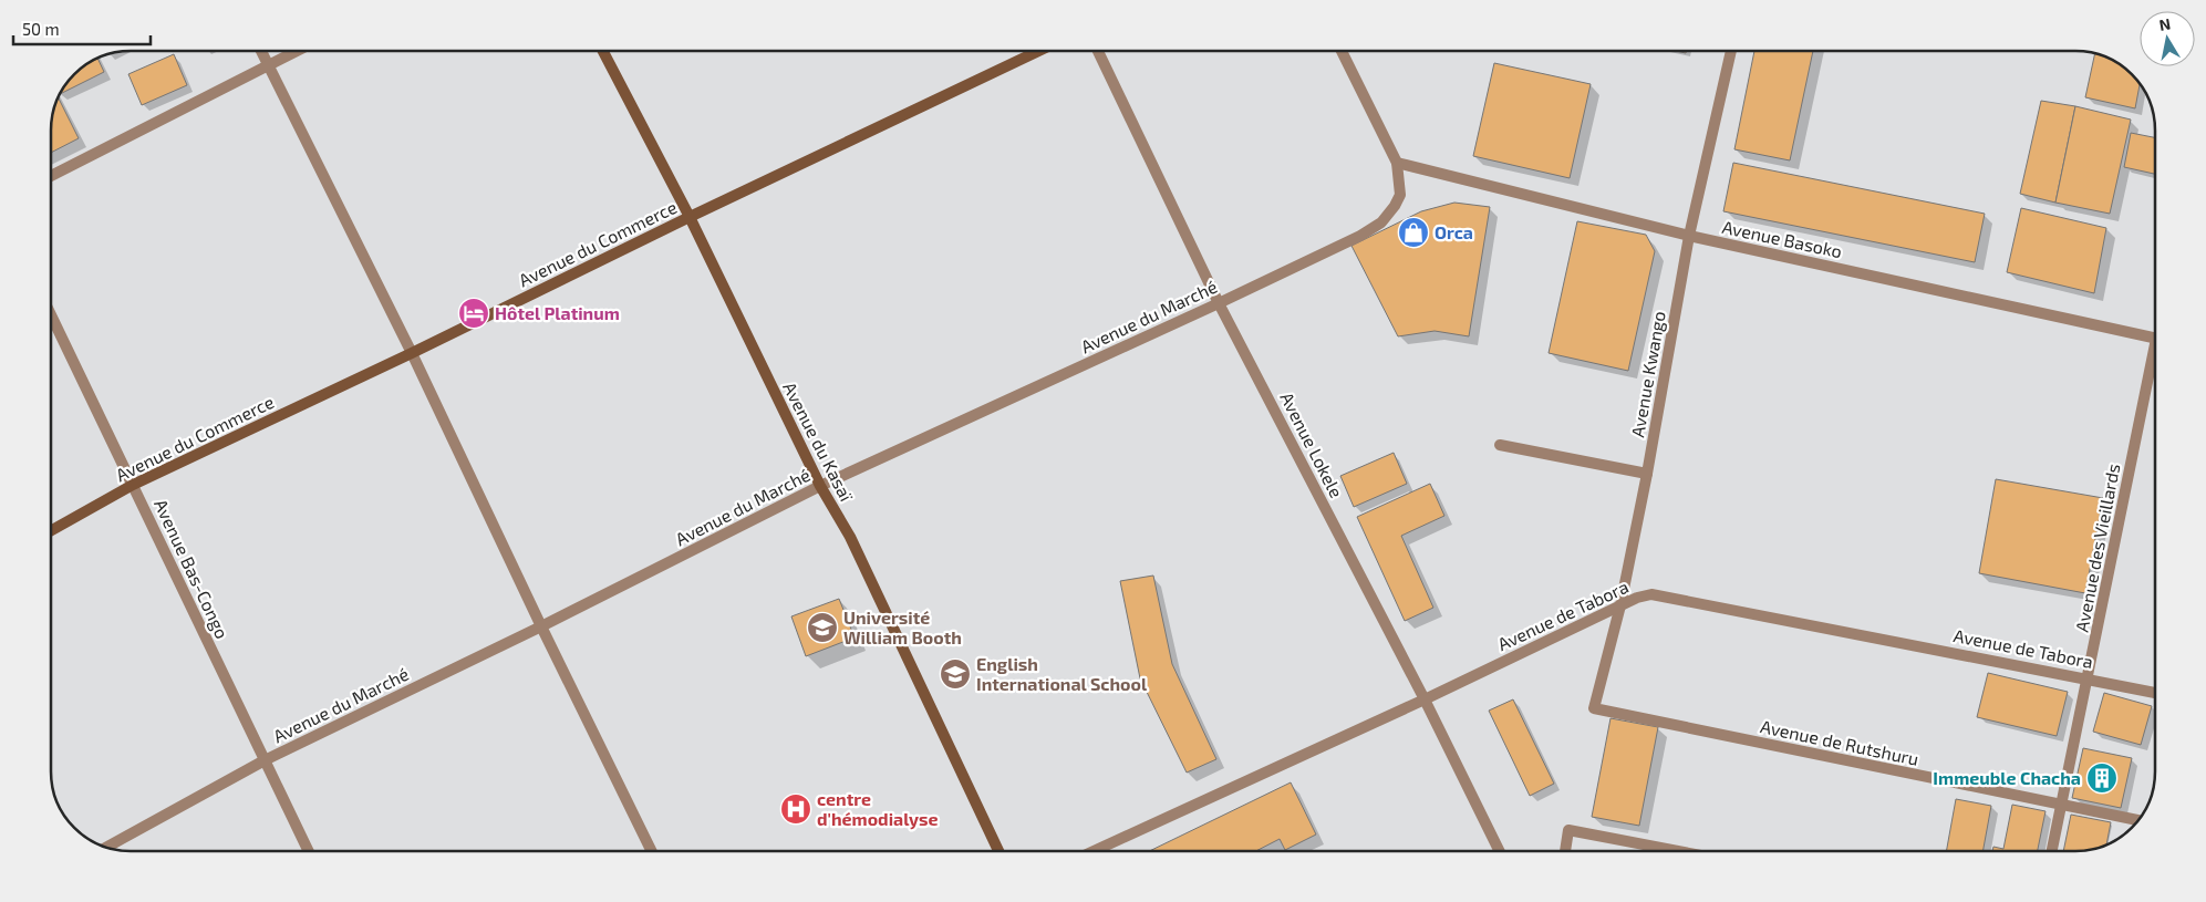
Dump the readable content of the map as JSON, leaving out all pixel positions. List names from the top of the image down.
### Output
{
  "streets": {
    "street": [
      "Avenue Basoko",
      "Avenue du Commerce",
      "Avenue du Marché",
      "Avenue Kwango",
      "Avenue du Kasaï",
      "Avenue Lokele",
      "Avenue des Vieillards",
      "Avenue Bas-Congo",
      "Avenue de Tabora",
      "Avenue de Rutshuru"
    ]
  },
  "crossings": [
    ["Avenue Basoko", "Avenue du Marché"],
    ["Avenue Basoko", "Avenue Kwango"],
    ["Avenue du Commerce", "Avenue du Kasaï"],
    ["Avenue du Commerce", "Avenue Bas-Congo"],
    ["Avenue du Marché", "Avenue du Kasaï"],
    ["Avenue du Marché", "Avenue Lokele"],
    ["Avenue du Marché", "Avenue Bas-Congo"],
    ["Avenue Kwango", "Avenue de Tabora"],
    ["Avenue Kwango", "Avenue de Rutshuru"],
    ["Avenue Lokele", "Avenue de Tabora"],
    ["Avenue des Vieillards", "Avenue de Tabora"],
    ["Avenue des Vieillards", "Avenue de Rutshuru"]
  ],
  "places": {
    "shop": ["Orca"],
    "hotel": ["Hôtel Platinum"],
    "school or university": ["Université William Booth", "English International School"],
    "building": ["Immeuble Chacha"],
    "hospital": ["centre d'hémodialyse"]
  },
  "scale_bar": "50 m",
  "north": "top"
}
